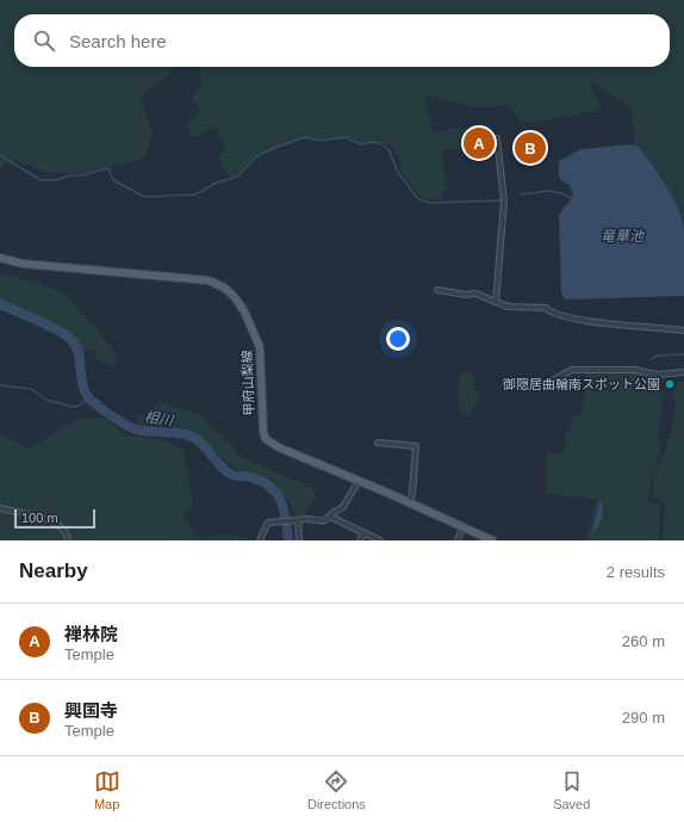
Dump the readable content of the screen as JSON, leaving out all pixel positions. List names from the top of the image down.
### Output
{
  "streets": {
    "main road": ["甲府山梨線"]
  },
  "water": ["竜華池", "相川"],
  "places": ["御隠居曲輪南スポット公園"],
  "scale_bar": "100 m",
  "page": {
    "search": "Search here",
    "pins": ["A", "B"],
    "scale": "100 m",
    "heading": ["Nearby", "2 results"],
    "list": [
      {
        "mark": "A",
        "name": "禅林院",
        "note": "Temple",
        "value": "260 m"
      },
      {
        "mark": "B",
        "name": "興国寺",
        "note": "Temple",
        "value": "290 m"
      }
    ],
    "nav": ["Map", "Directions", "Saved"]
  }
}
